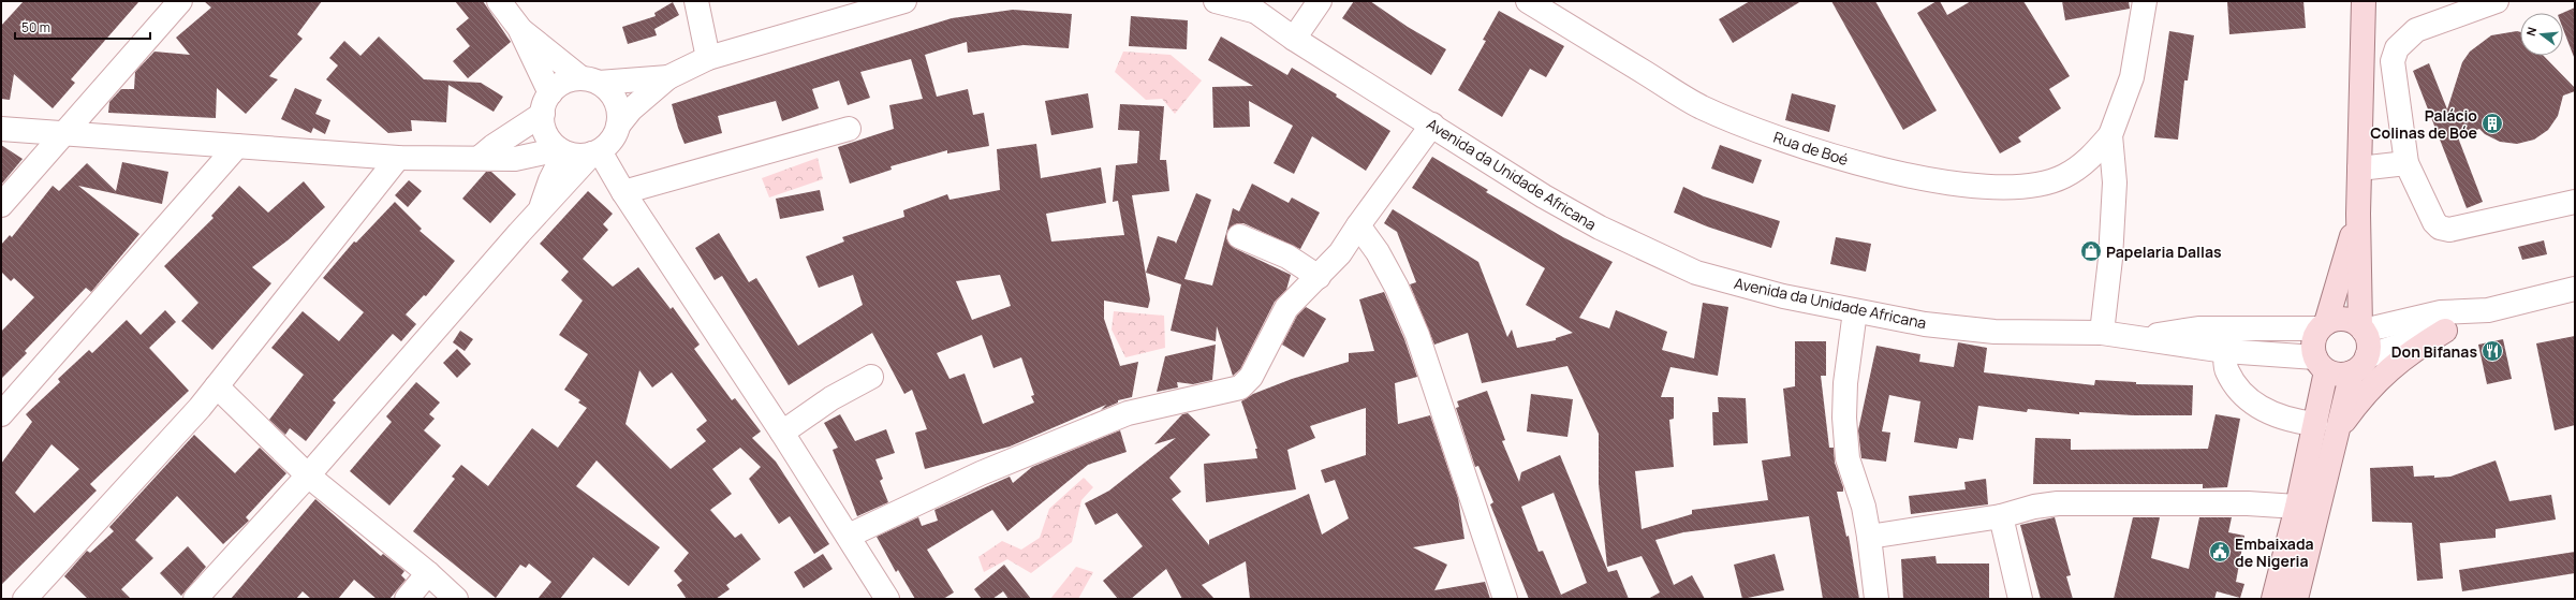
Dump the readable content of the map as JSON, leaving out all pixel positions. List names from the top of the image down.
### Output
{
  "streets": {
    "street": ["Rua de Boé", "Avenida da Unidade Africana"]
  },
  "places": {
    "building": ["Palácio Colinas de Bóe"],
    "shop": ["Papelaria Dallas"],
    "restaurant": ["Don Bifanas"],
    "public building": ["Embaixada de Nigeria"]
  },
  "scale_bar": "50 m",
  "north": "left"
}
